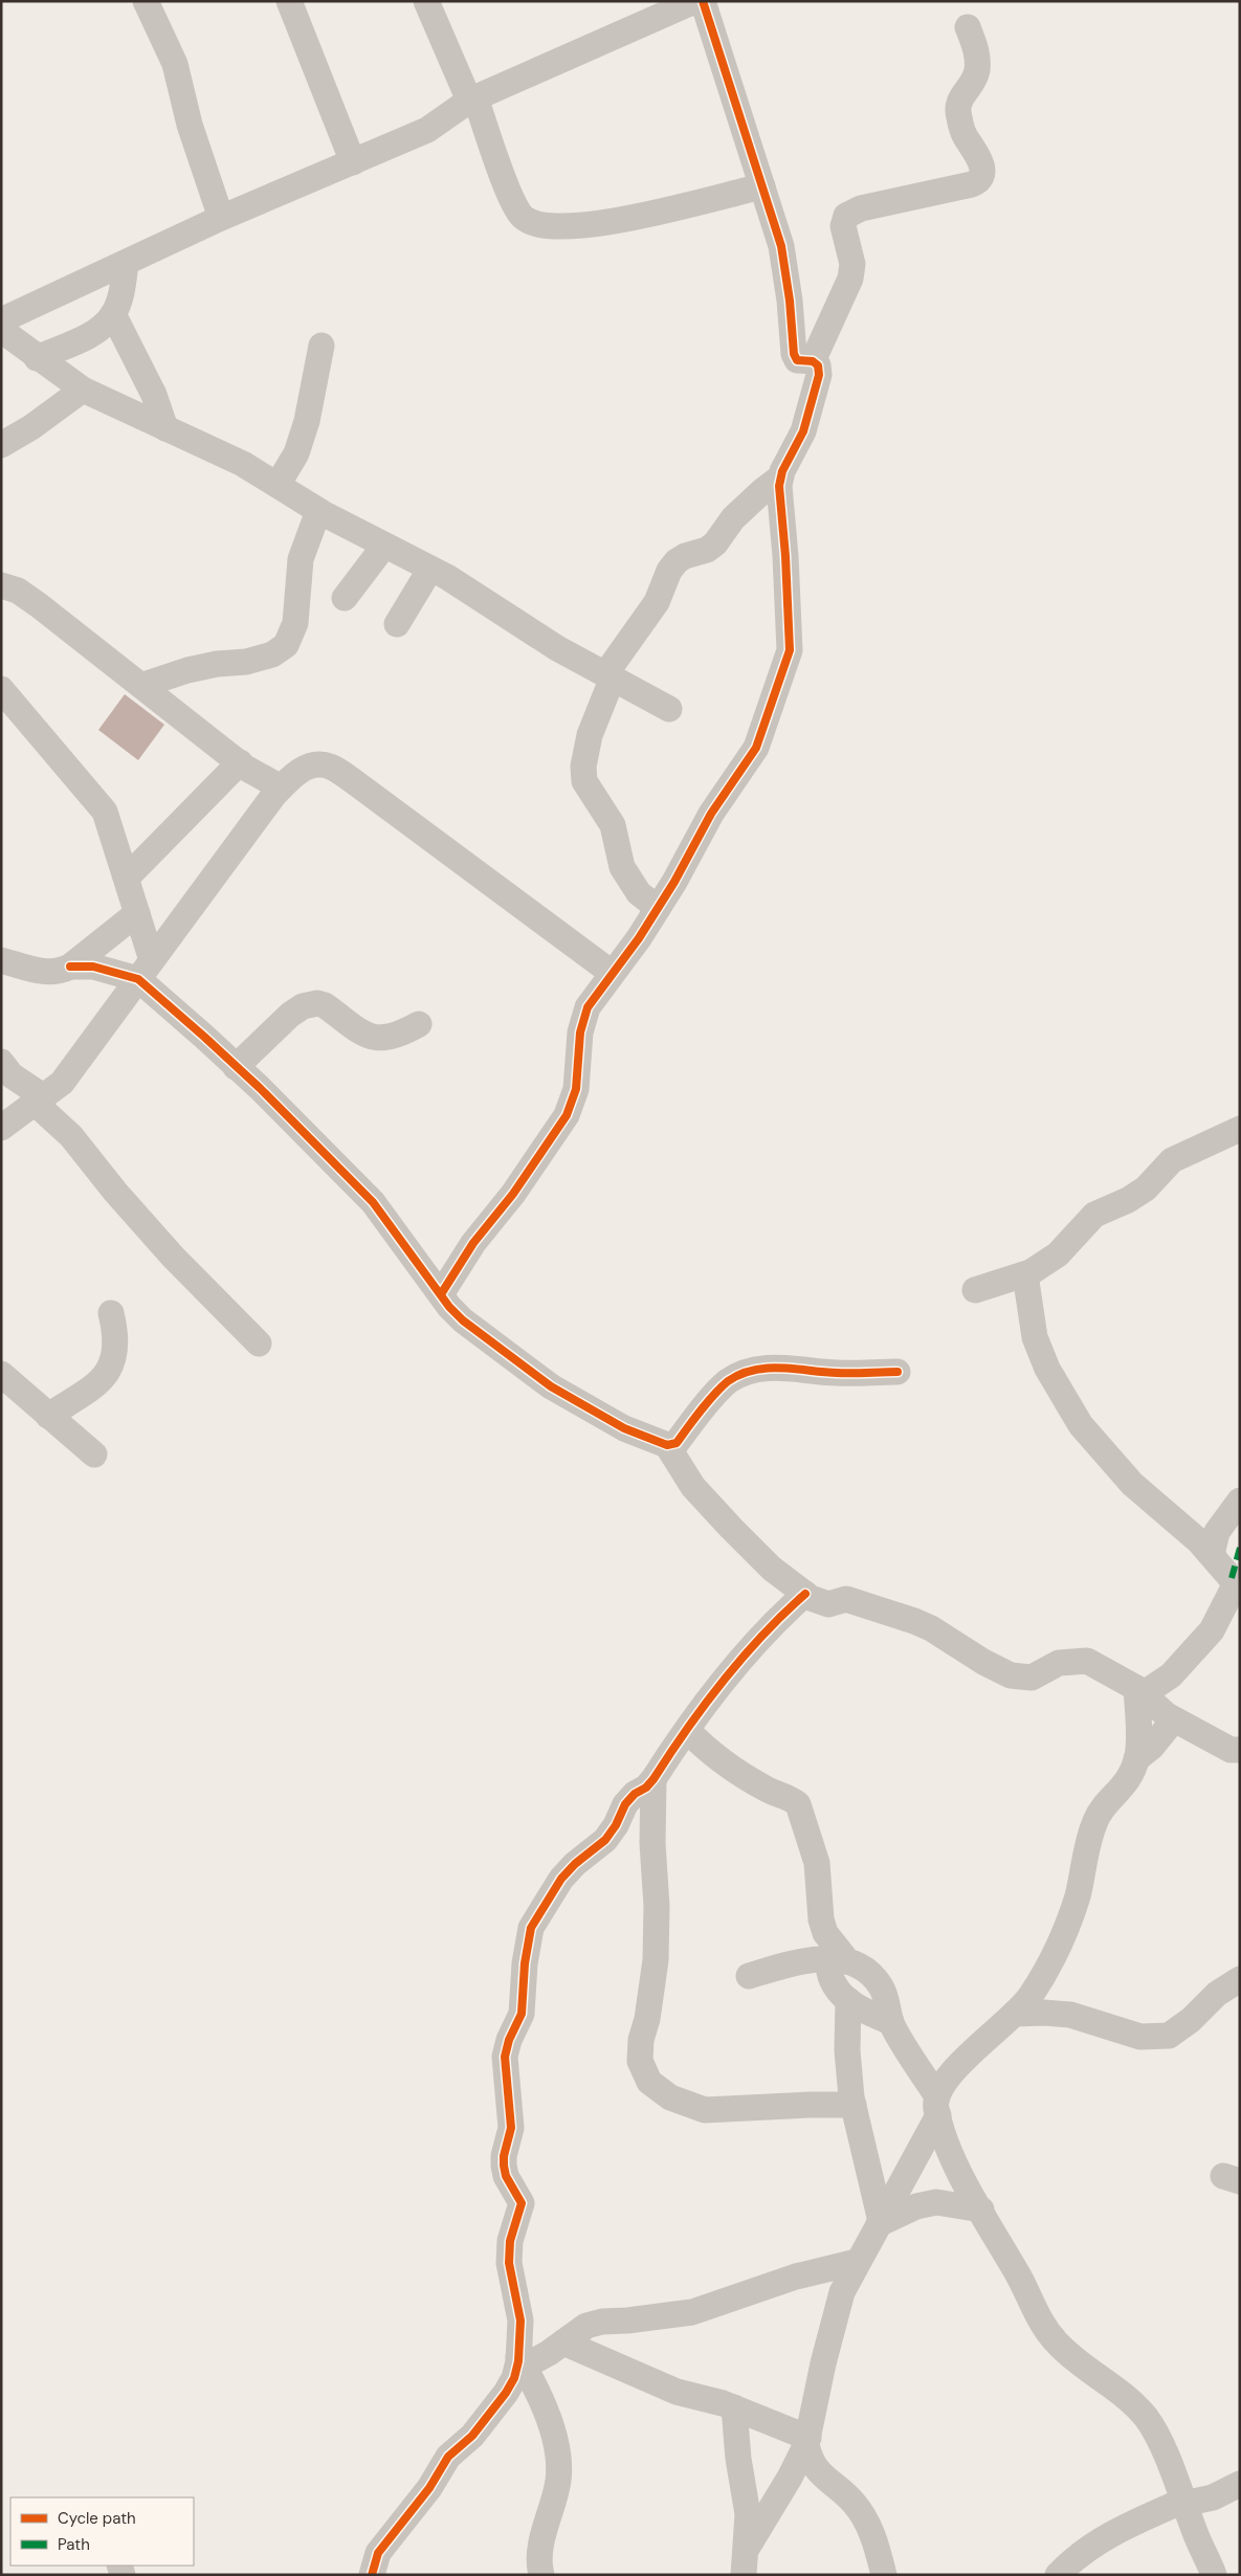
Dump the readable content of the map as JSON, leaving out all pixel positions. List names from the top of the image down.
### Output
{
  "legend": ["Cycle path", "Path"]
}
